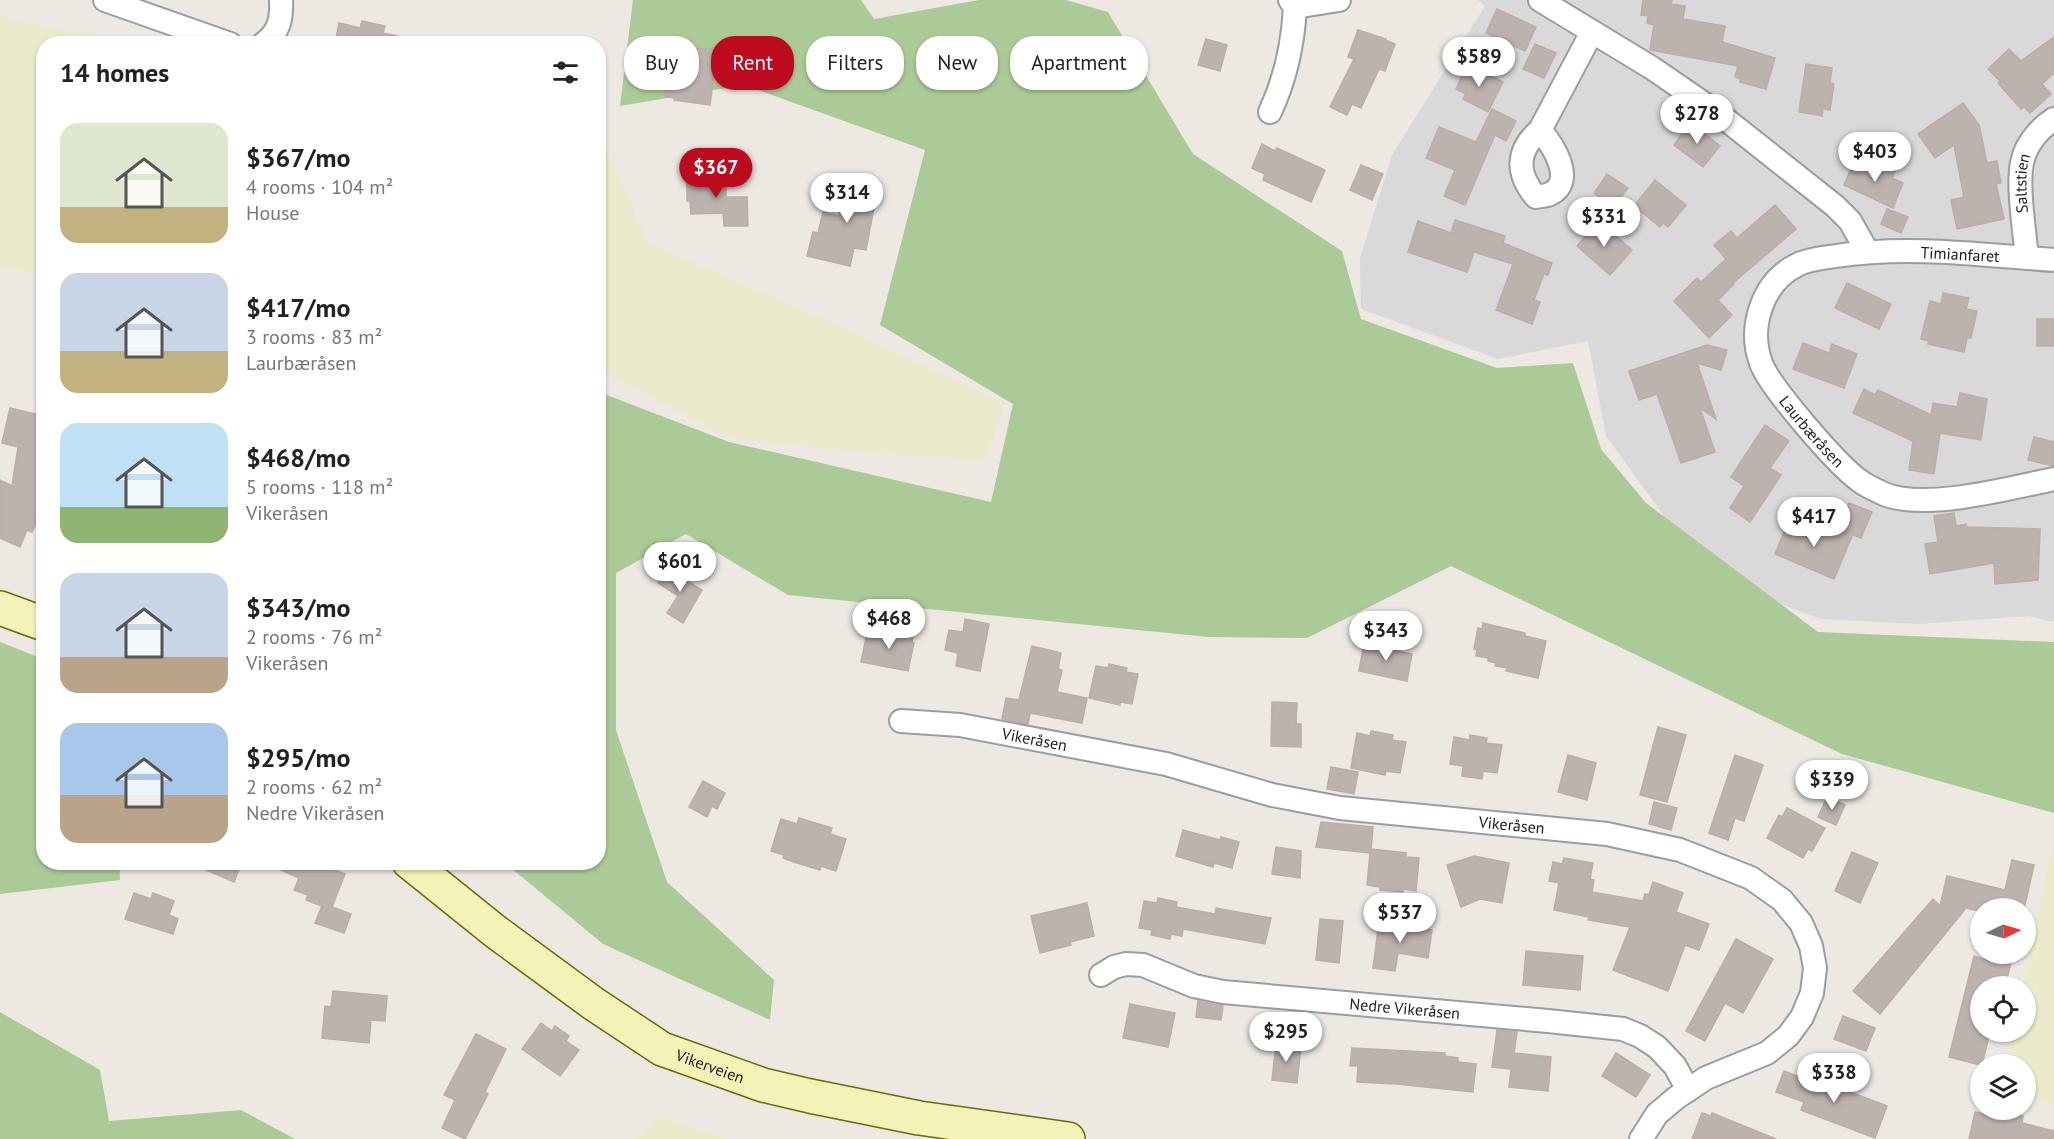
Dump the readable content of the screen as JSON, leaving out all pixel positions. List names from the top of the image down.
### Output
{
  "streets": {
    "main road": ["Vikerveien"],
    "street": [
      "Saltstien",
      "Timianfaret",
      "Laurbæråsen",
      "Vikeråsen",
      "Nedre Vikeråsen"
    ]
  },
  "crossings": [
    ["Saltstien", "Timianfaret"],
    ["Timianfaret", "Laurbæråsen"],
    ["Vikeråsen", "Nedre Vikeråsen"]
  ],
  "north": "right",
  "page": {
    "chip": [
      "Buy",
      "Rent",
      "Filters",
      "New",
      "Apartment"
    ],
    "heading": "14 homes",
    "price": [
      "$589",
      "$278",
      "$403",
      "$367",
      "$314",
      "$331",
      "$417",
      "$601",
      "$468",
      "$343",
      "$339",
      "$537",
      "$295",
      "$338"
    ],
    "list": [
      {
        "name": "$367/mo",
        "note": "4 rooms · 104 m² · House"
      },
      {
        "name": "$417/mo",
        "note": "3 rooms · 83 m² · Laurbæråsen"
      },
      {
        "name": "$468/mo",
        "note": "5 rooms · 118 m² · Vikeråsen"
      },
      {
        "name": "$343/mo",
        "note": "2 rooms · 76 m² · Vikeråsen"
      },
      {
        "name": "$295/mo",
        "note": "2 rooms · 62 m² · Nedre Vikeråsen"
      }
    ]
  }
}
